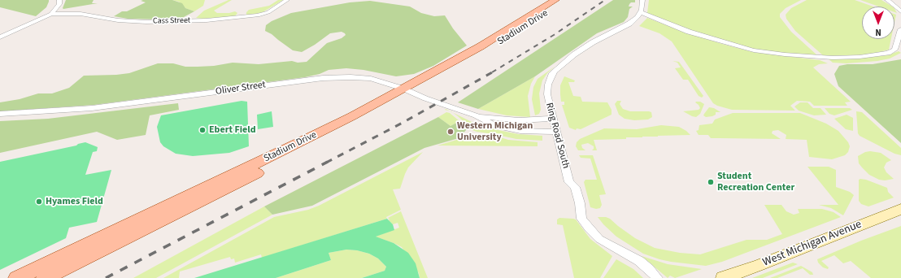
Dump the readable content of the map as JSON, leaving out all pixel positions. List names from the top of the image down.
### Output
{
  "streets": {
    "main road": ["Stadium Drive"],
    "street": [
      "Cass Street",
      "Oliver Street",
      "Ring Road South",
      "West Michigan Avenue"
    ]
  },
  "crossings": [
    ["Stadium Drive", "Oliver Street"],
    ["Oliver Street", "Ring Road South"]
  ],
  "places": [
    "Ebert Field",
    "Western Michigan University",
    "Student Recreation Center",
    "Hyames Field"
  ],
  "north": "bottom"
}
